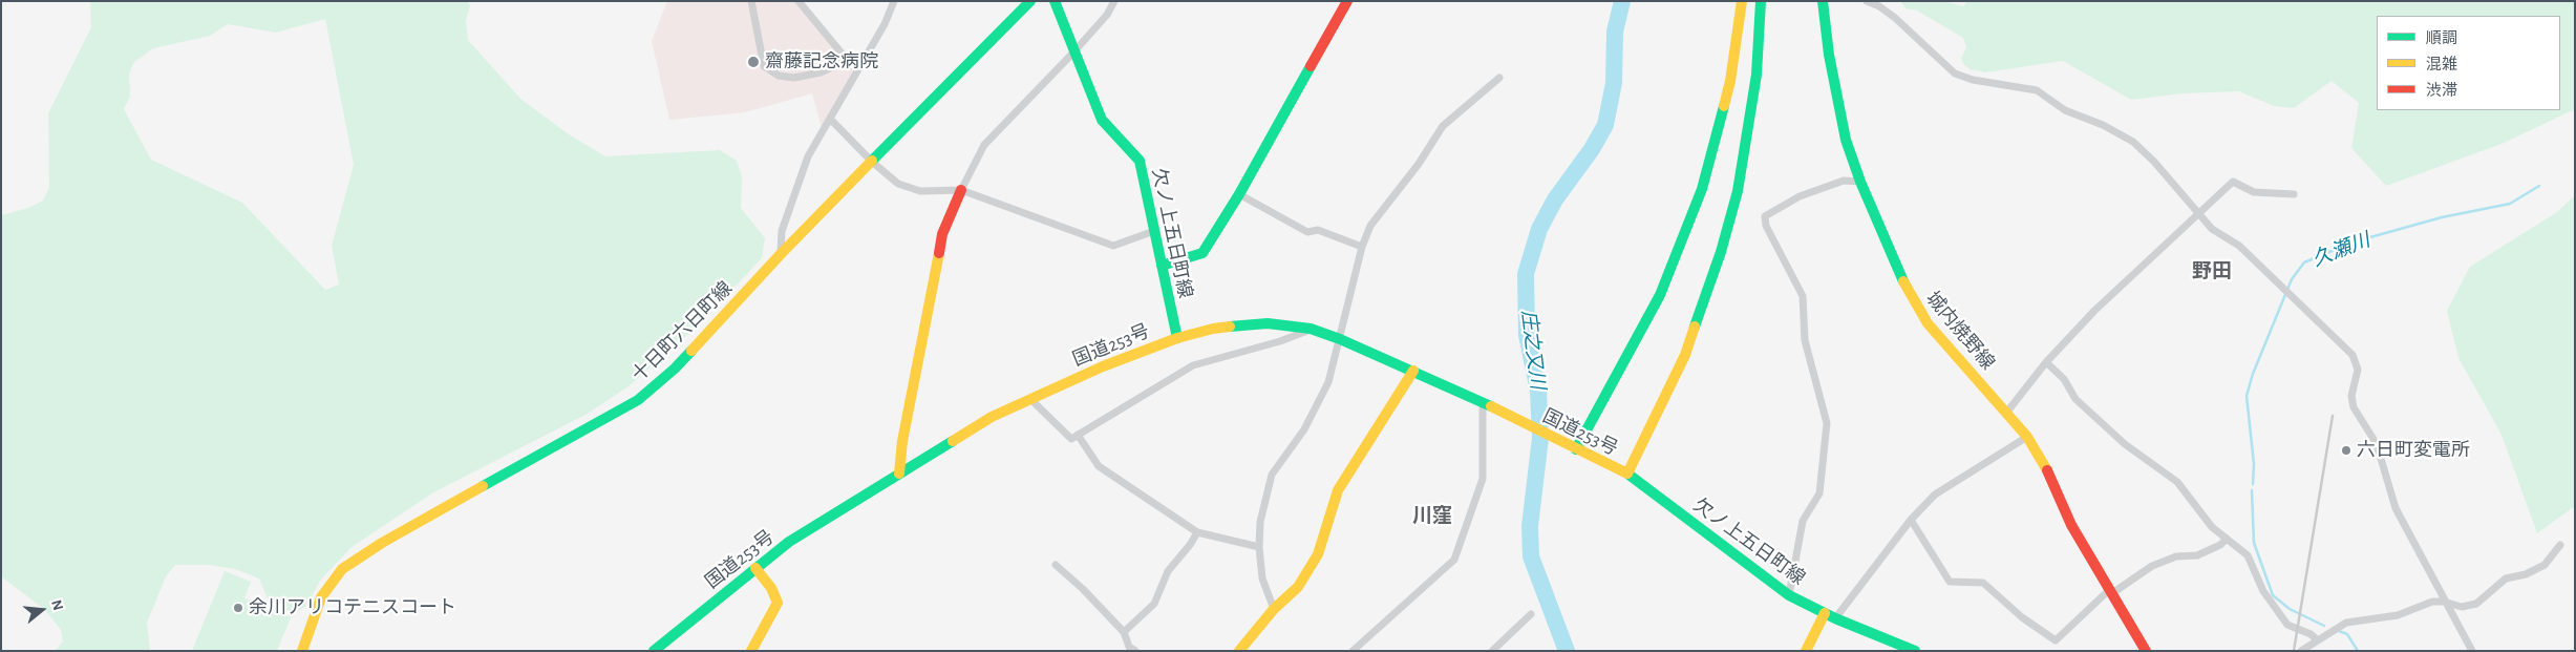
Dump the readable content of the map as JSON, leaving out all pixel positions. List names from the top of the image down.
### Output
{
  "streets": {
    "main road": [
      "欠ノ上五日町線",
      "城内焼野線",
      "十日町六日町線",
      "国道253号"
    ]
  },
  "crossings": [
    ["欠ノ上五日町線", "国道253号"]
  ],
  "districts": ["野田", "川窪"],
  "water": ["久瀬川", "庄之又川"],
  "places": ["齋藤記念病院", "六日町変電所", "余川アリコテニスコート"],
  "legend": ["順調", "混雑", "渋滞"],
  "north": "right"
}
